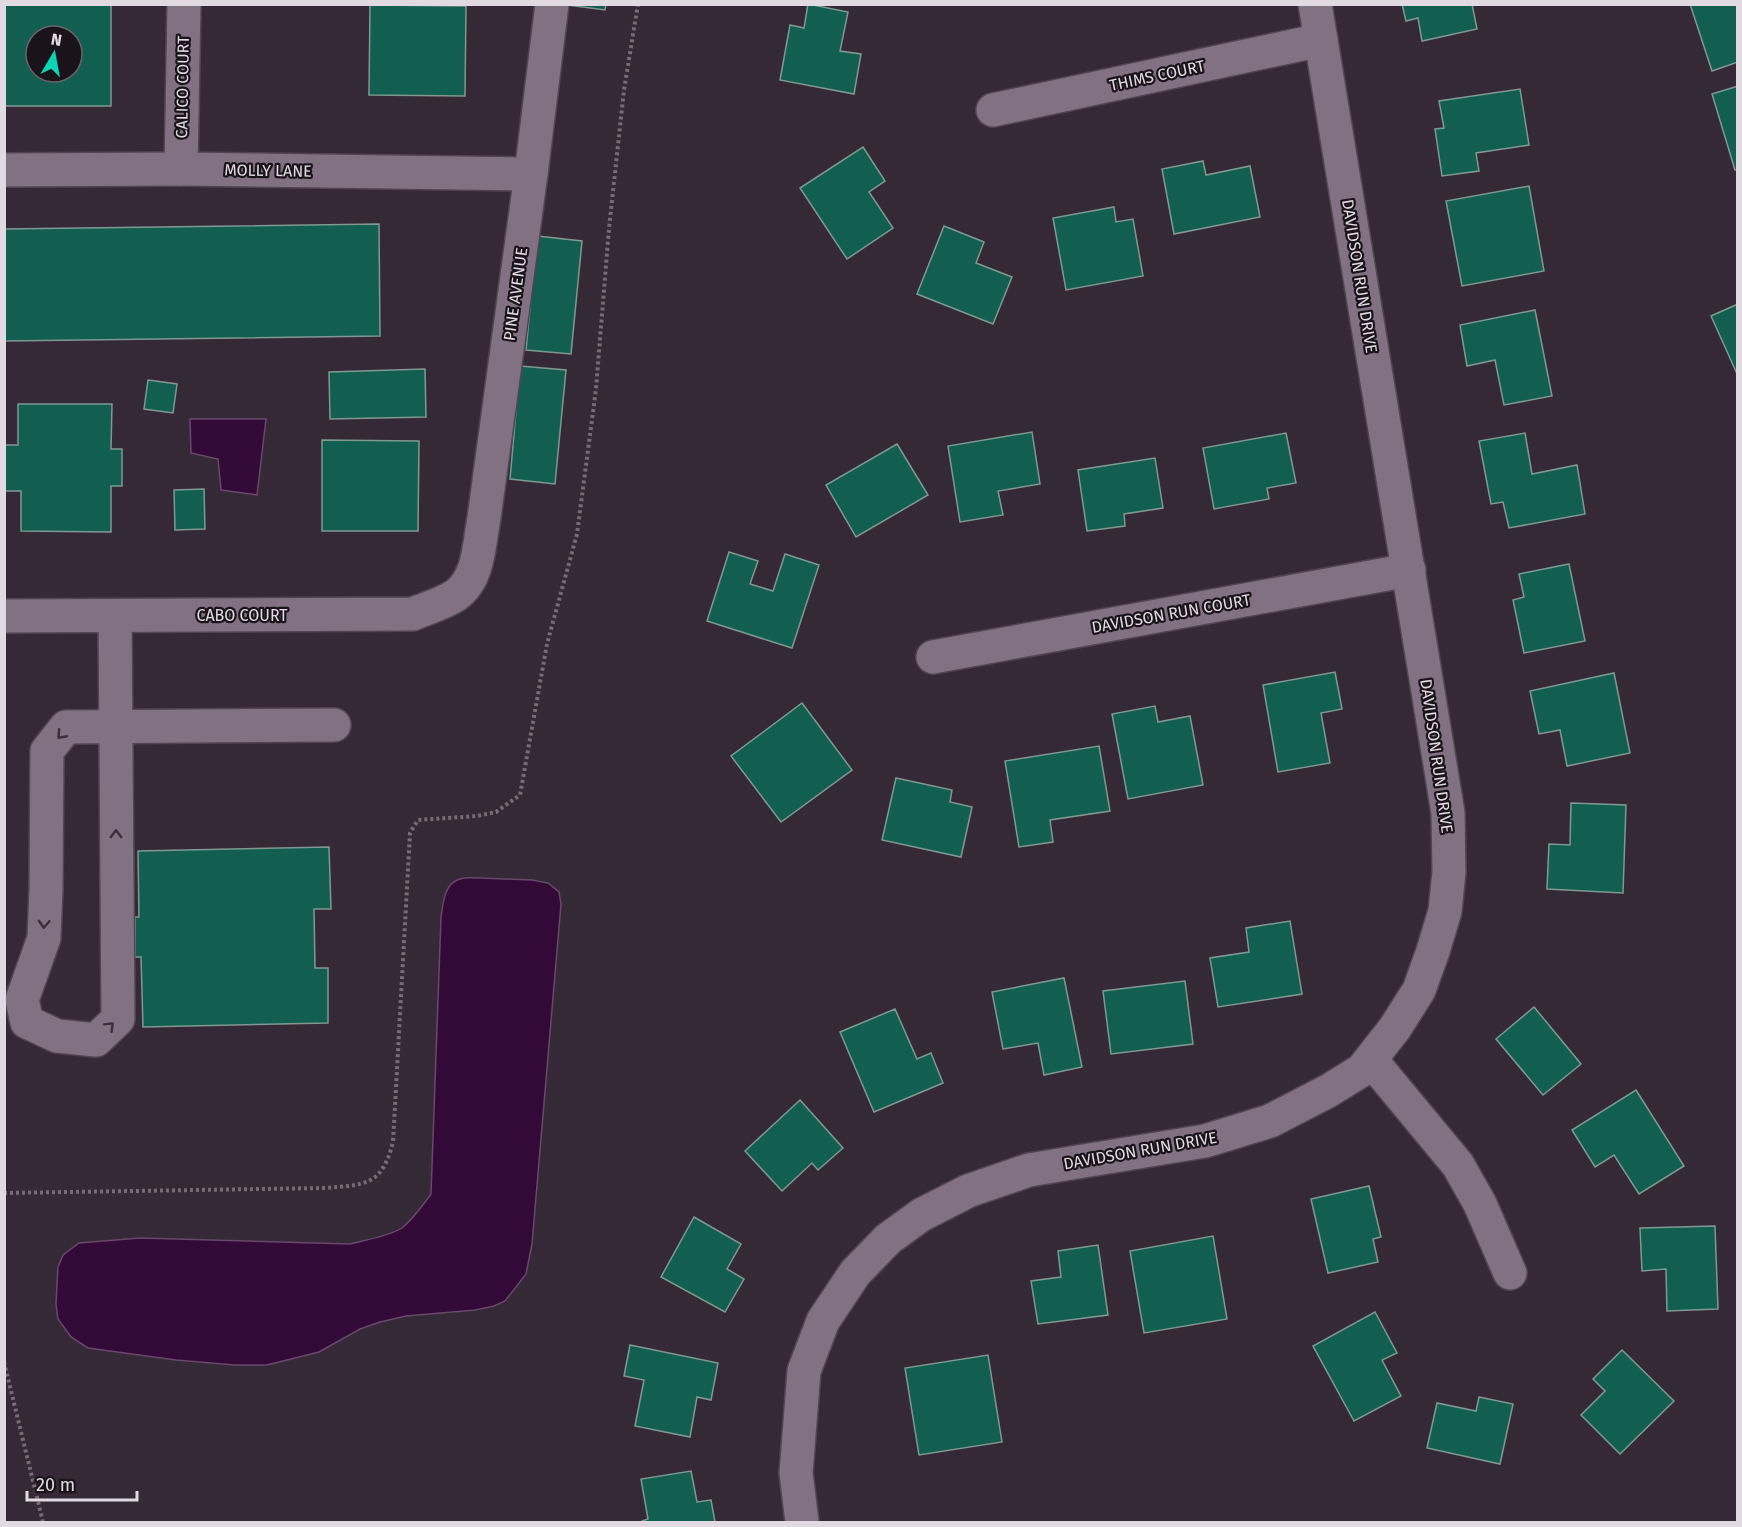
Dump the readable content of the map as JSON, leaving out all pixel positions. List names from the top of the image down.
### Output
{
  "streets": {
    "street": [
      "THIMS COURT",
      "CALICO COURT",
      "MOLLY LANE",
      "DAVIDSON RUN DRIVE",
      "PINE AVENUE",
      "DAVIDSON RUN COURT",
      "CABO COURT"
    ]
  },
  "crossings": [
    ["THIMS COURT", "DAVIDSON RUN DRIVE"],
    ["CALICO COURT", "MOLLY LANE"],
    ["MOLLY LANE", "PINE AVENUE"],
    ["DAVIDSON RUN DRIVE", "DAVIDSON RUN COURT"],
    ["PINE AVENUE", "CABO COURT"]
  ],
  "scale_bar": "20 m",
  "north": "top"
}
